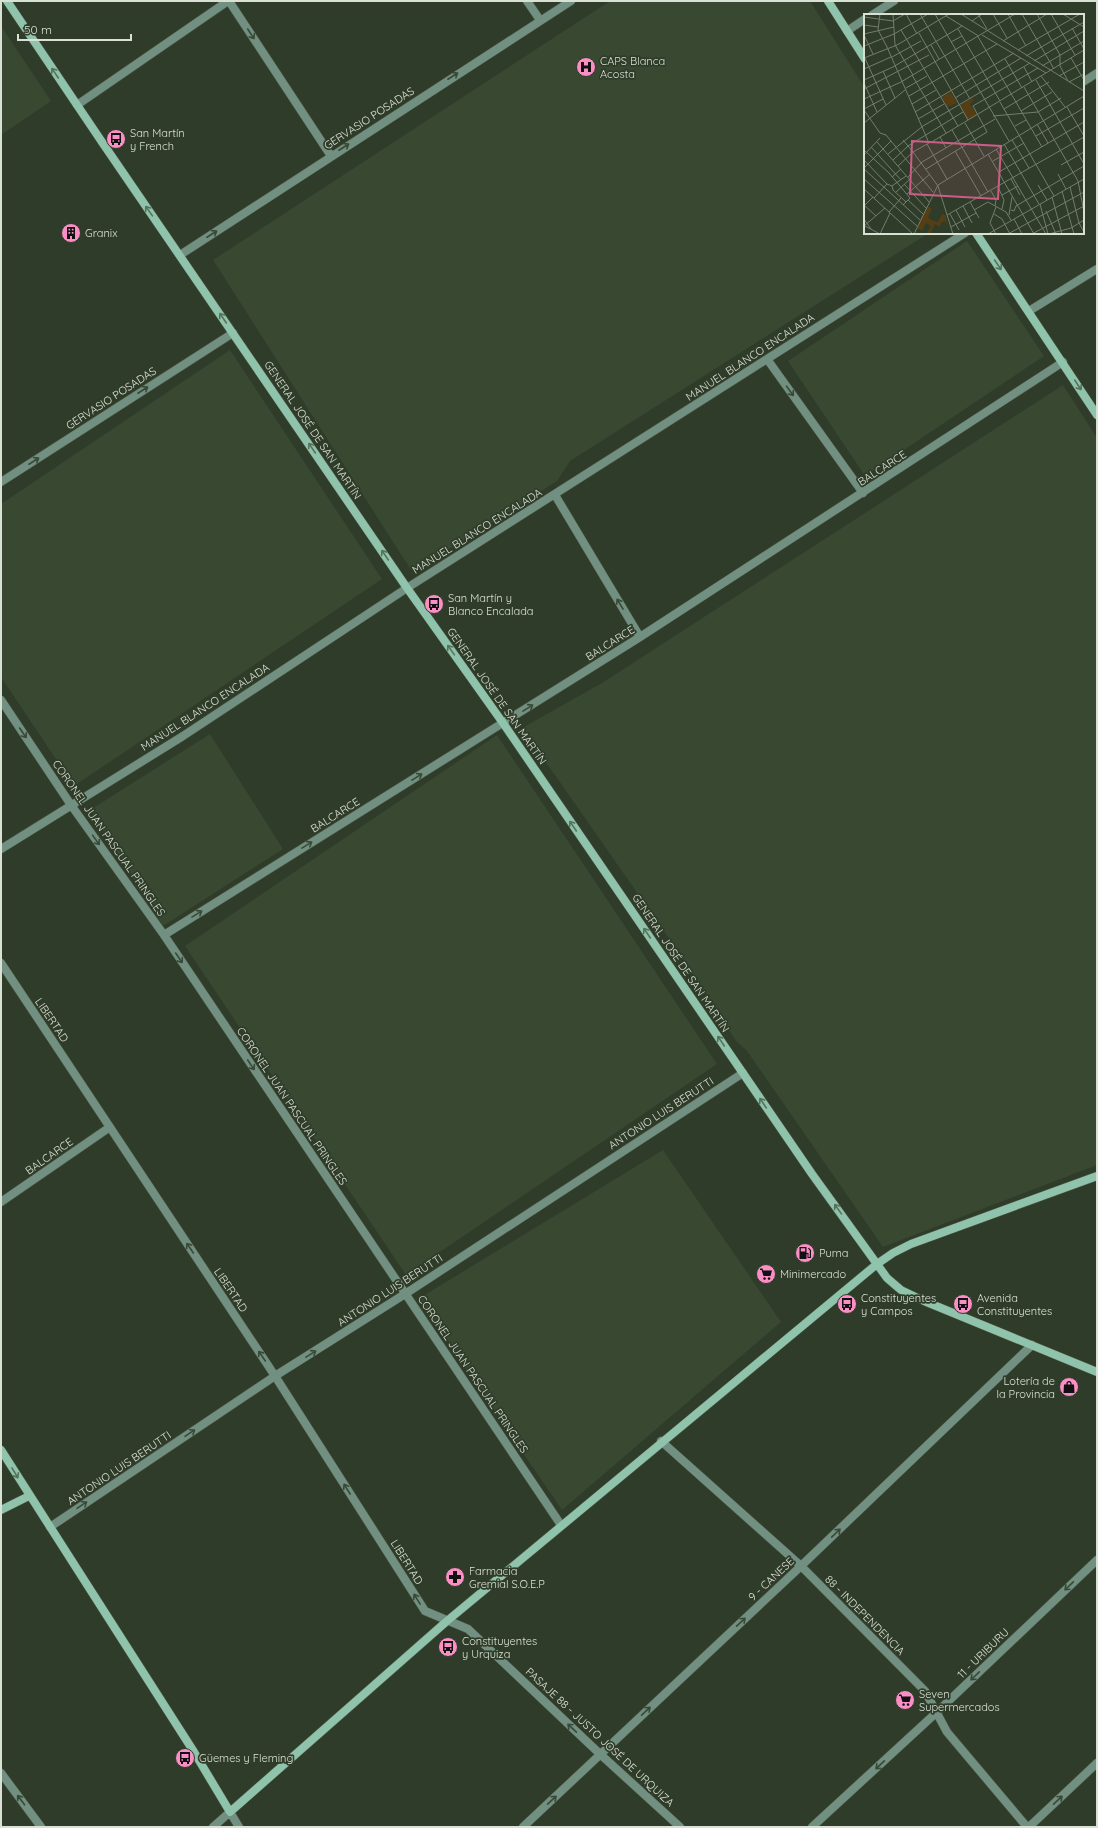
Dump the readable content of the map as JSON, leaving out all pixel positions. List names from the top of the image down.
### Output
{
  "streets": {
    "street": [
      "GERVASIO POSADAS",
      "MANUEL BLANCO ENCALADA",
      "GENERAL JOSÉ DE SAN MARTÍN",
      "BALCARCE",
      "CORONEL JUAN PASCUAL PRINGLES",
      "LIBERTAD",
      "ANTONIO LUIS BERUTTI",
      "9 - CANESE",
      "88 - INDEPENDENCIA",
      "11 - URIBURU",
      "PASAJE 88 - JUSTO JOSÉ DE URQUIZA"
    ]
  },
  "crossings": [
    ["GERVASIO POSADAS", "GENERAL JOSÉ DE SAN MARTÍN"],
    ["MANUEL BLANCO ENCALADA", "GENERAL JOSÉ DE SAN MARTÍN"],
    ["MANUEL BLANCO ENCALADA", "CORONEL JUAN PASCUAL PRINGLES"],
    ["GENERAL JOSÉ DE SAN MARTÍN", "BALCARCE"],
    ["GENERAL JOSÉ DE SAN MARTÍN", "ANTONIO LUIS BERUTTI"],
    ["GENERAL JOSÉ DE SAN MARTÍN", "9 - CANESE"],
    ["BALCARCE", "CORONEL JUAN PASCUAL PRINGLES"],
    ["BALCARCE", "LIBERTAD"],
    ["CORONEL JUAN PASCUAL PRINGLES", "ANTONIO LUIS BERUTTI"],
    ["LIBERTAD", "ANTONIO LUIS BERUTTI"],
    ["LIBERTAD", "PASAJE 88 - JUSTO JOSÉ DE URQUIZA"],
    ["9 - CANESE", "88 - INDEPENDENCIA"],
    ["9 - CANESE", "PASAJE 88 - JUSTO JOSÉ DE URQUIZA"],
    ["88 - INDEPENDENCIA", "11 - URIBURU"]
  ],
  "one_way": [
    "GERVASIO POSADAS",
    "GENERAL JOSÉ DE SAN MARTÍN",
    "BALCARCE",
    "CORONEL JUAN PASCUAL PRINGLES",
    "LIBERTAD",
    "ANTONIO LUIS BERUTTI",
    "9 - CANESE",
    "11 - URIBURU",
    "PASAJE 88 - JUSTO JOSÉ DE URQUIZA"
  ],
  "places": {
    "hospital": ["CAPS Blanca Acosta"],
    "bus stop": [
      "San Martín y French",
      "San Martín y Blanco Encalada",
      "Constituyentes y Campos",
      "Avenida Constituyentes",
      "Constituyentes y Urquiza",
      "Güemes y Fleming"
    ],
    "building": ["Granix"],
    "fuel station": ["Puma"],
    "supermarket": ["Minimercado", "Seven Supermercados"],
    "shop": ["Lotería de la Provincia"],
    "pharmacy": ["Farmacia Gremial S.O.E.P"]
  },
  "scale_bar": "50 m"
}
